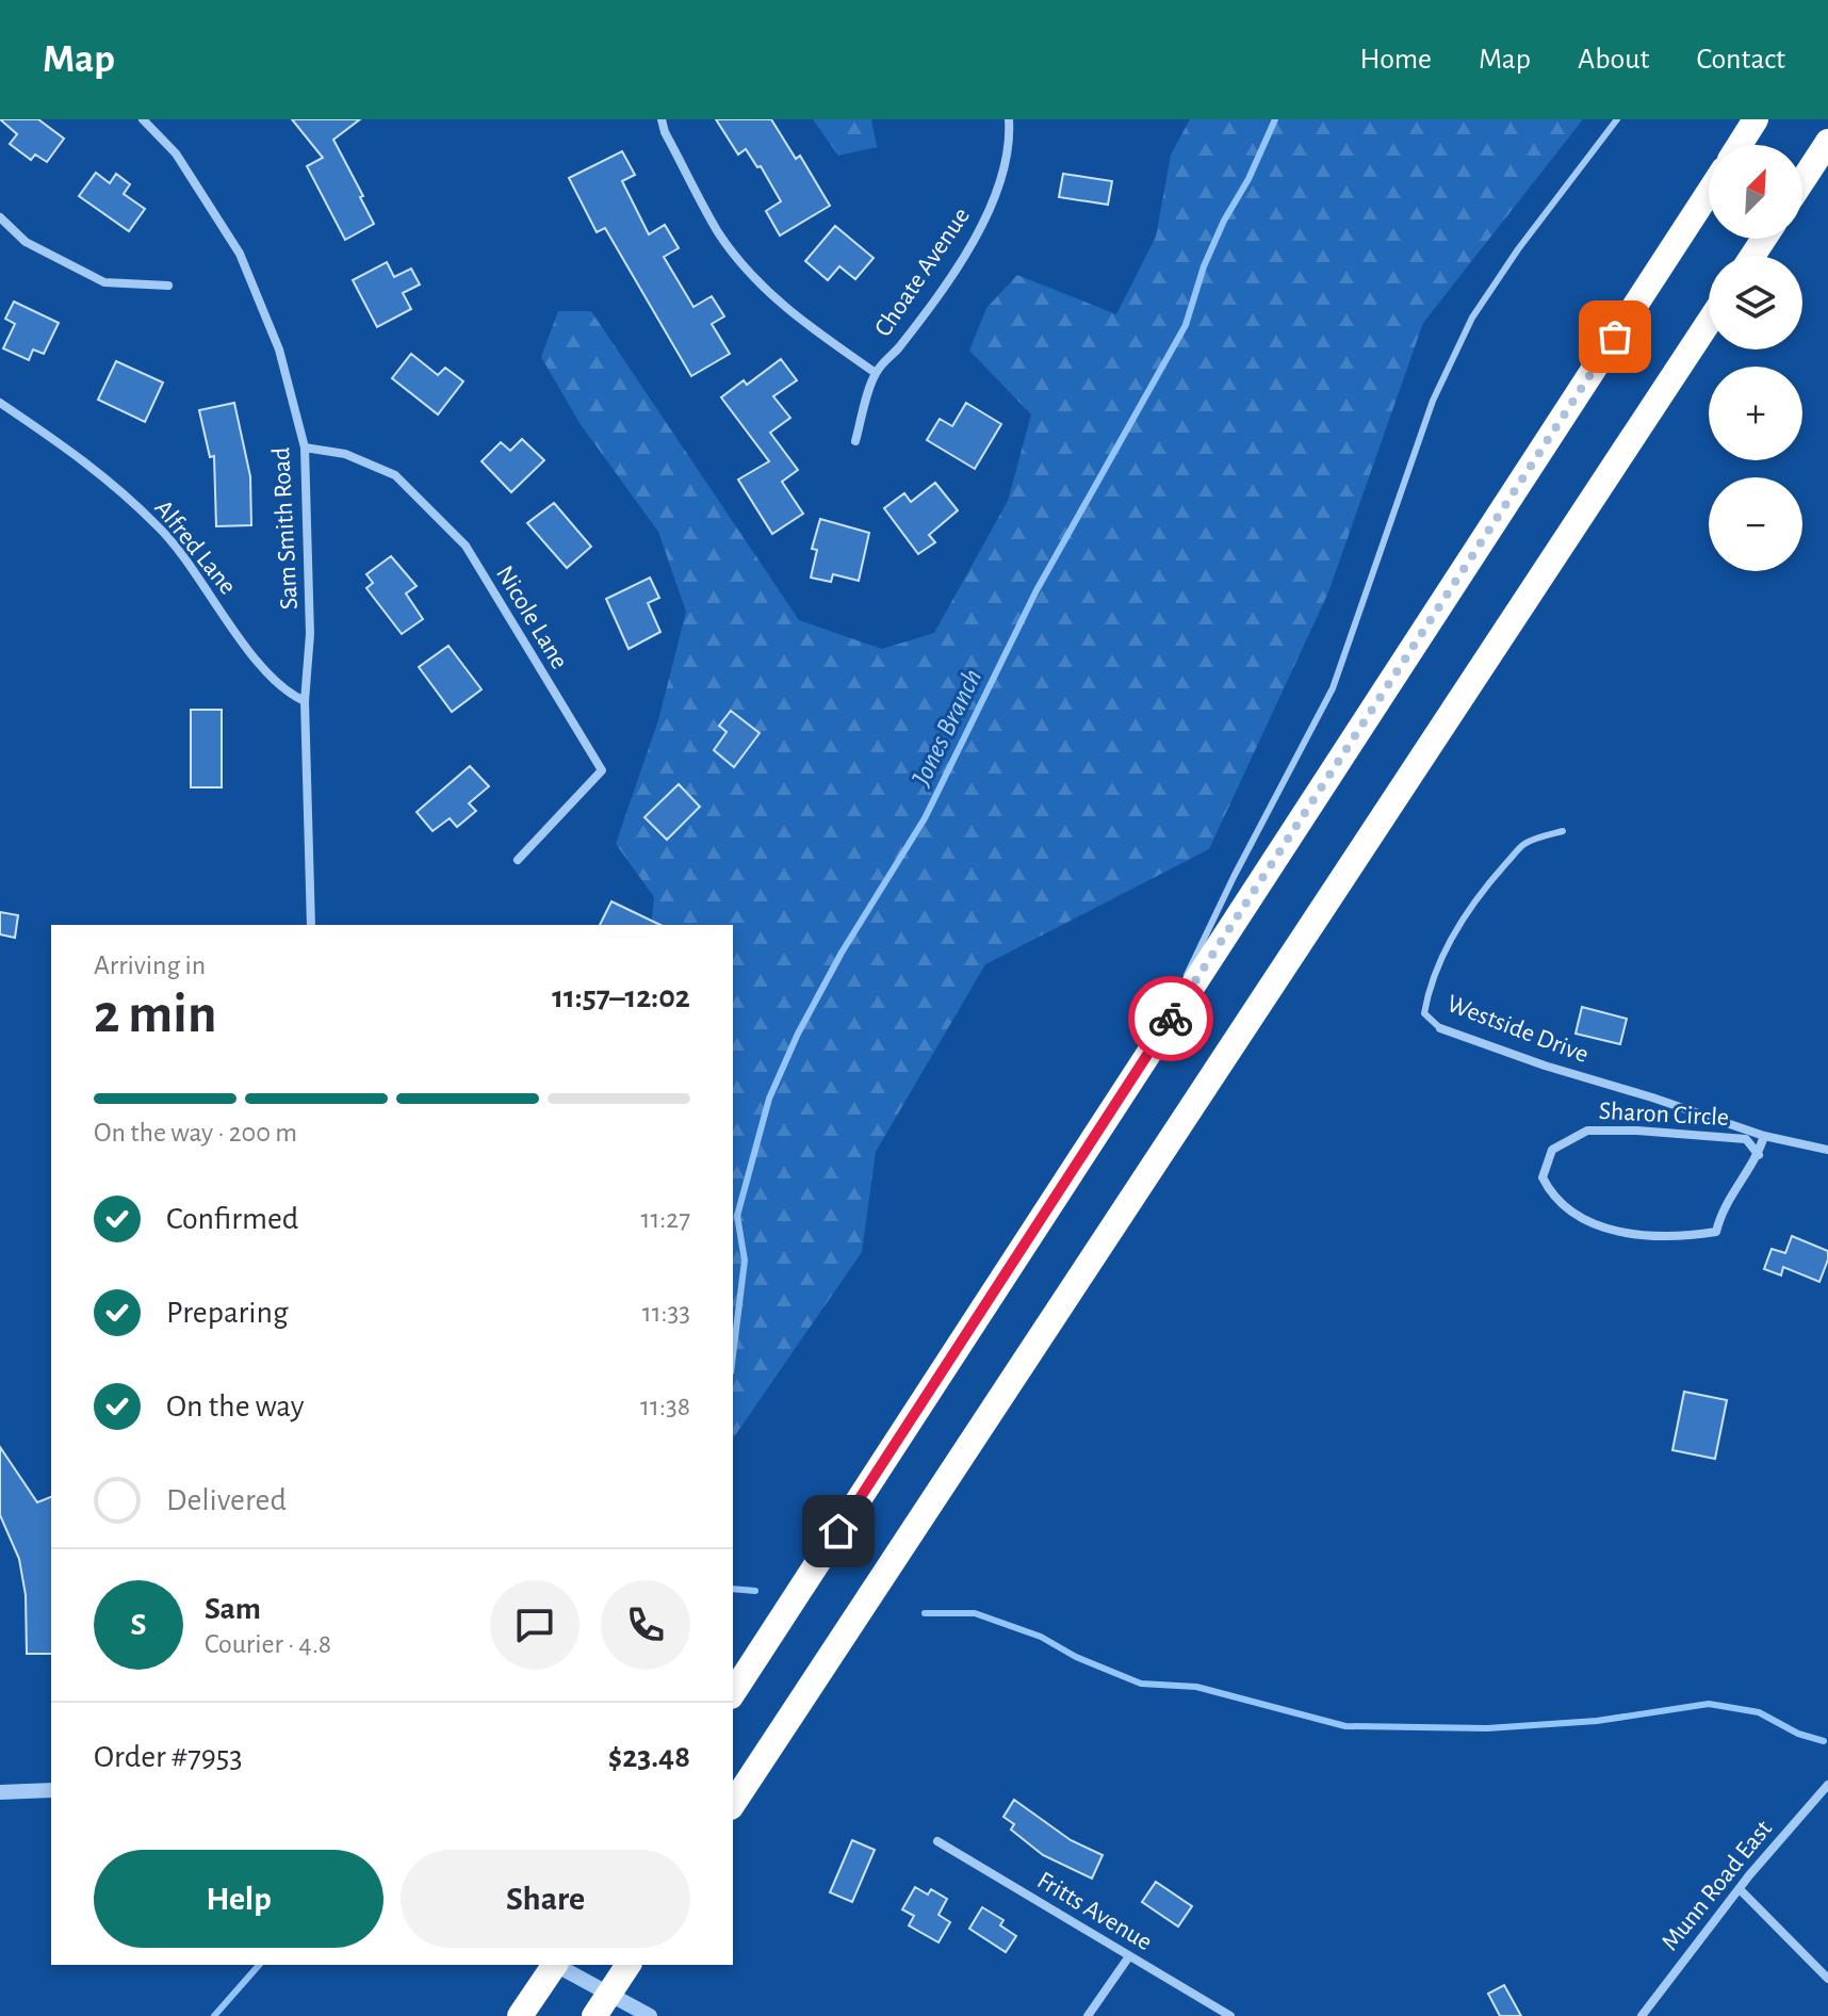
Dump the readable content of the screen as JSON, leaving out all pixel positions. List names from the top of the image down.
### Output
{
  "streets": {
    "street": [
      "Choate Avenue",
      "Sam Smith Road",
      "Alfred Lane",
      "Nicole Lane",
      "Westside Drive",
      "Sharon Circle",
      "Munn Road East",
      "Fritts Avenue"
    ]
  },
  "crossings": [
    ["Sam Smith Road", "Alfred Lane"],
    ["Sam Smith Road", "Nicole Lane"],
    ["Westside Drive", "Sharon Circle"]
  ],
  "water": ["Jones Branch"],
  "north": "top right",
  "page": {
    "header": "Map",
    "nav": [
      "Home",
      "Map",
      "About",
      "Contact"
    ],
    "map_buttons": ["+", "−"],
    "heading": ["2 min", "Arriving in", "11:57–12:02"],
    "panel": [
      "Sam",
      "Courier · 4.8",
      "Order #7953",
      "$23.48"
    ],
    "bar": "On the way · 200 m",
    "list": [
      ["Confirmed", "11:27"],
      ["Preparing", "11:33"],
      ["On the way", "11:38"],
      "Delivered"
    ],
    "round": "S",
    "buttons": ["Help", "Share"]
  }
}
